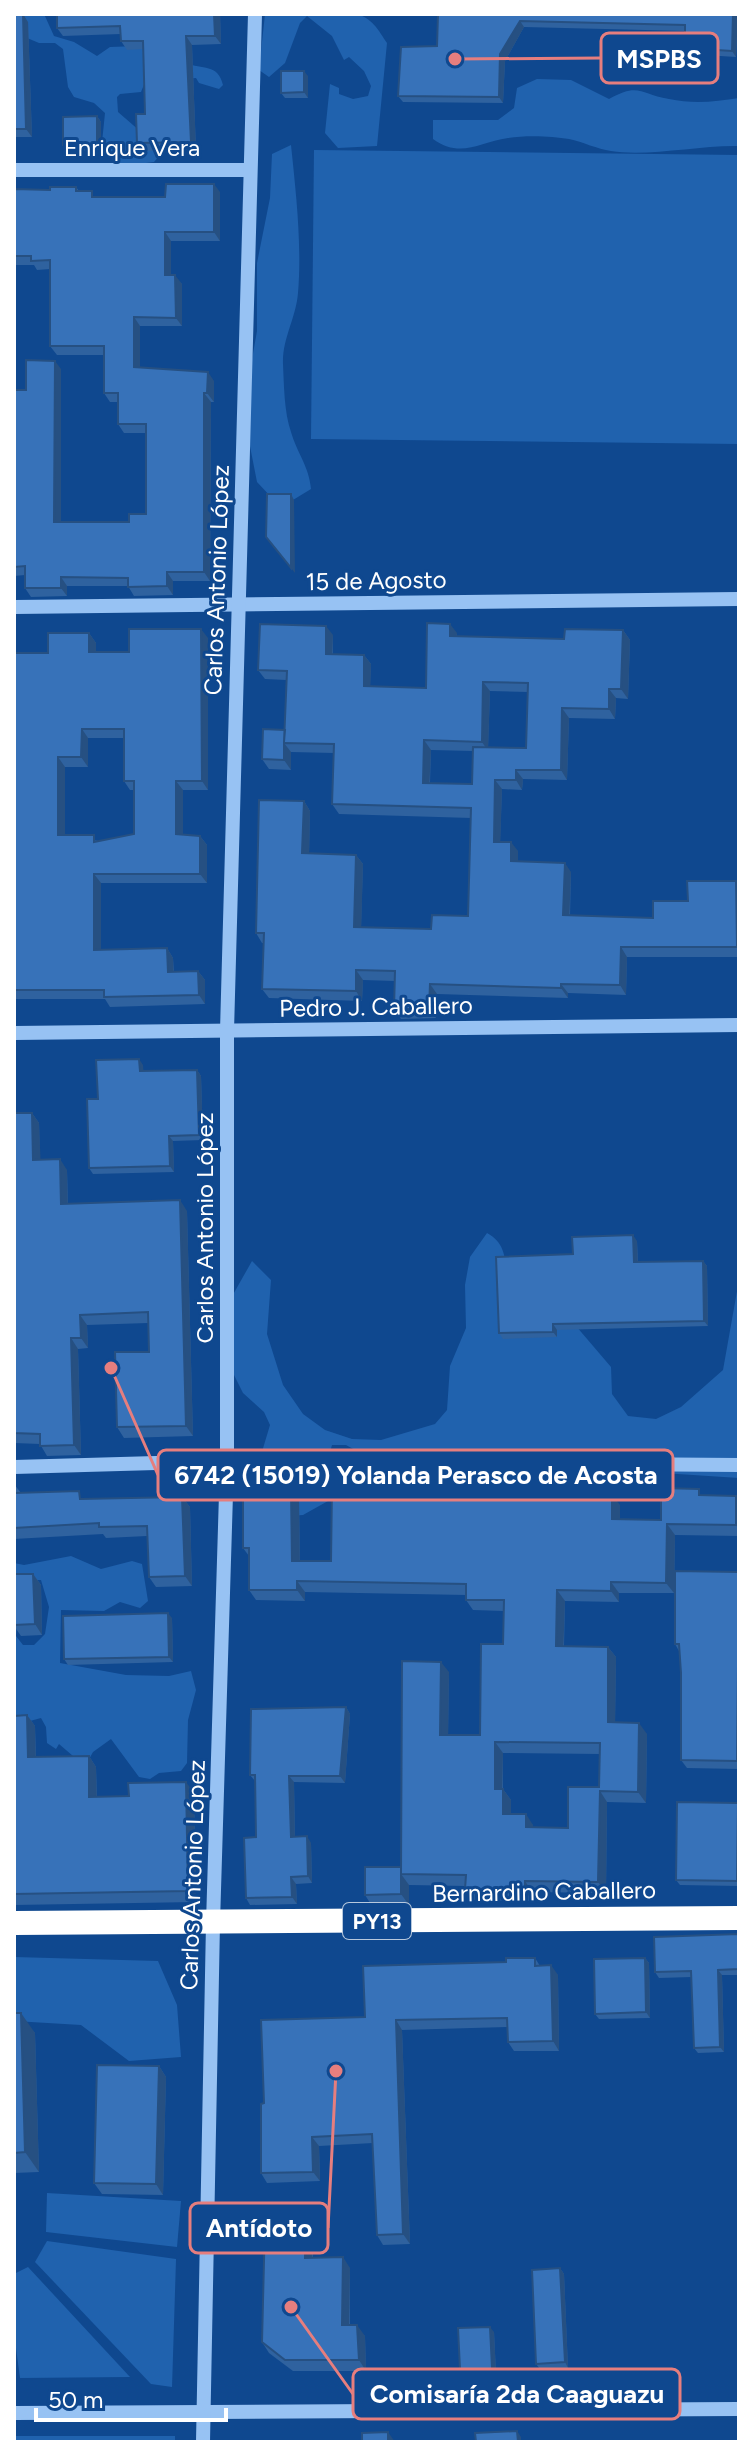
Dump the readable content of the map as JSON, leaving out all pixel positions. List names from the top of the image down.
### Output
{
  "streets": {
    "highway": ["Bernardino Caballero", "PY13"],
    "street": [
      "Enrique Vera",
      "Carlos Antonio López",
      "15 de Agosto",
      "Pedro J. Caballero"
    ]
  },
  "crossings": [
    ["Enrique Vera", "Carlos Antonio López"],
    ["Carlos Antonio López", "15 de Agosto"],
    ["Carlos Antonio López", "Pedro J. Caballero"],
    ["Carlos Antonio López", "Bernardino Caballero"]
  ],
  "places": [
    "MSPBS",
    "6742 (15019) Yolanda Perasco de Acosta",
    "Antídoto",
    "Comisaría 2da Caaguazu"
  ],
  "scale_bar": "50 m"
}
